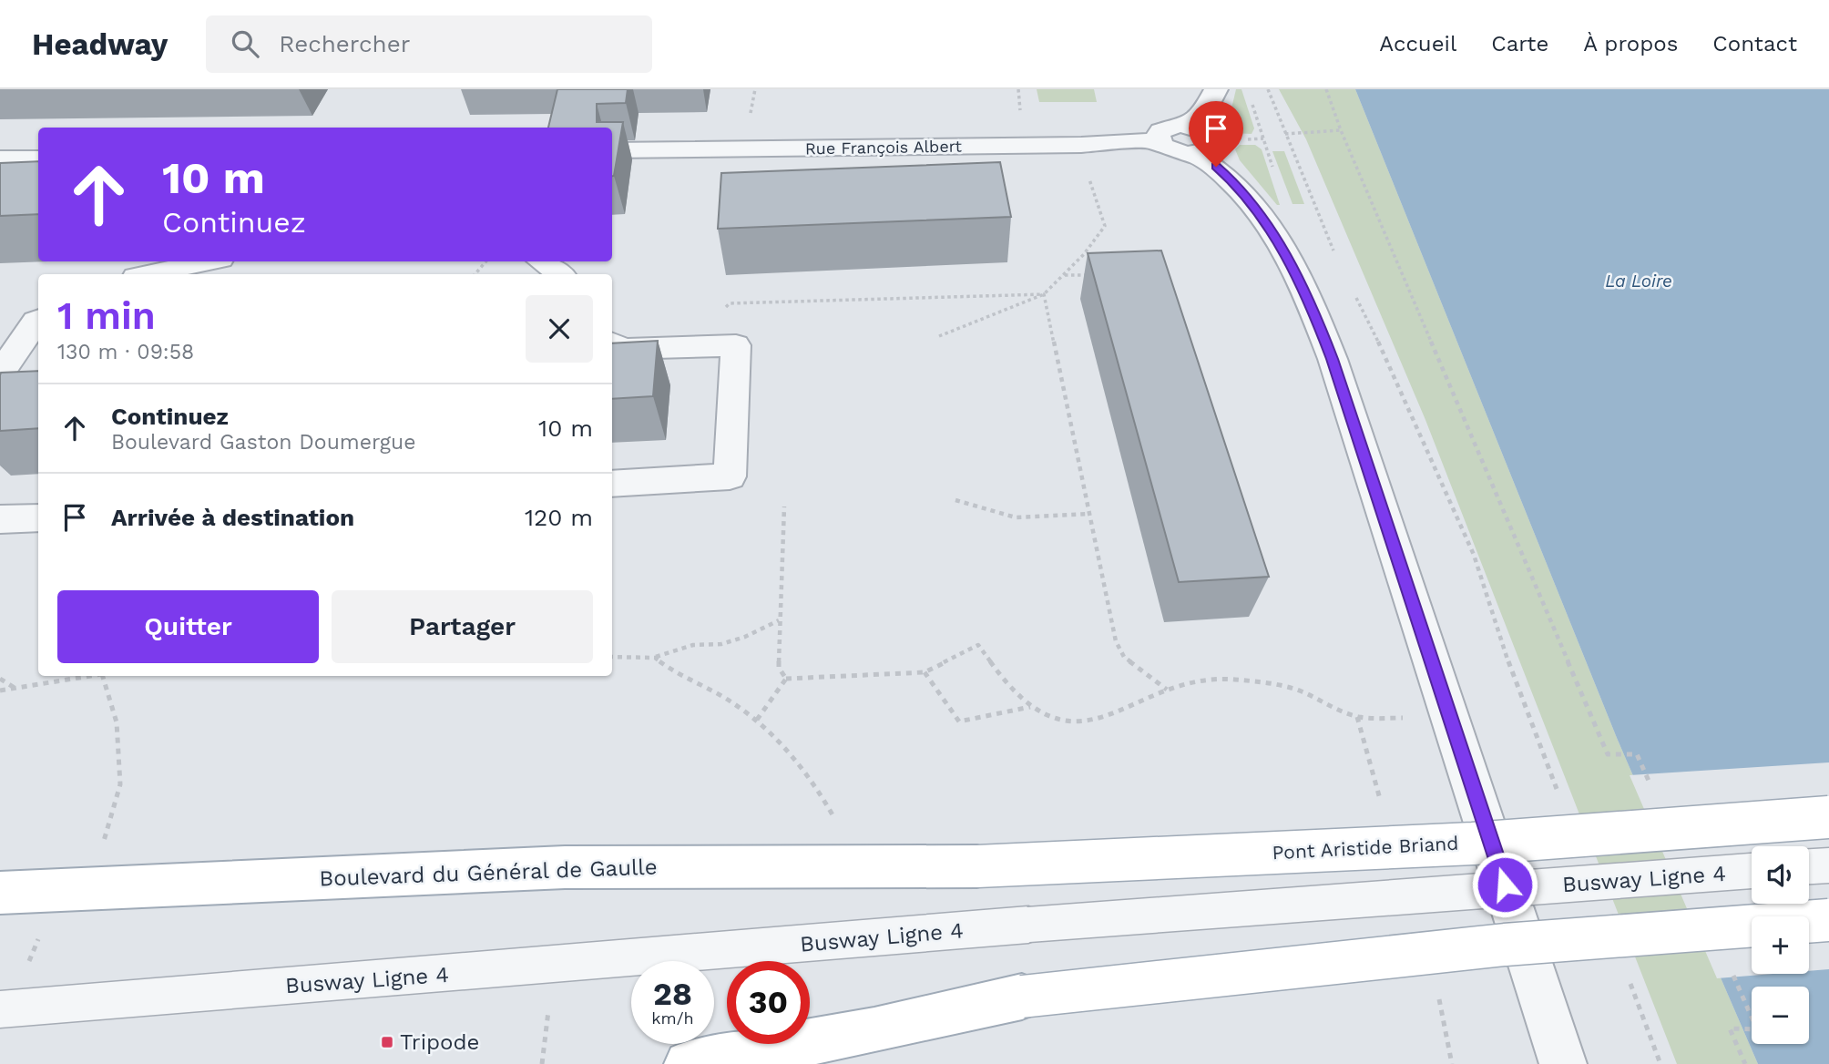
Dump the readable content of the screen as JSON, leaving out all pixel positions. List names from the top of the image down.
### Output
{
  "streets": {
    "main road": ["Pont Aristide Briand", "Boulevard du Général de Gaulle"],
    "street": ["Rue François Albert"],
    "lane": ["Busway Ligne 4"]
  },
  "crossings": [
    ["Pont Aristide Briand", "Boulevard du Général de Gaulle"]
  ],
  "water": ["La Loire"],
  "places": {
    "transit": ["Tripode"]
  },
  "page": {
    "header": "Headway",
    "search": "Rechercher",
    "nav": [
      "Accueil",
      "Carte",
      "À propos",
      "Contact"
    ],
    "turn": ["10 m", "Continuez"],
    "heading": ["1 min", "130 m · 09:58"],
    "list": [
      {
        "name": "Continuez",
        "note": "Boulevard Gaston Doumergue",
        "value": "10 m"
      },
      {
        "name": "Arrivée à destination",
        "value": "120 m"
      }
    ],
    "buttons": ["Quitter", "Partager"],
    "map_buttons": ["+", "−"],
    "speed": "28 km/h",
    "limit": "30"
  }
}
